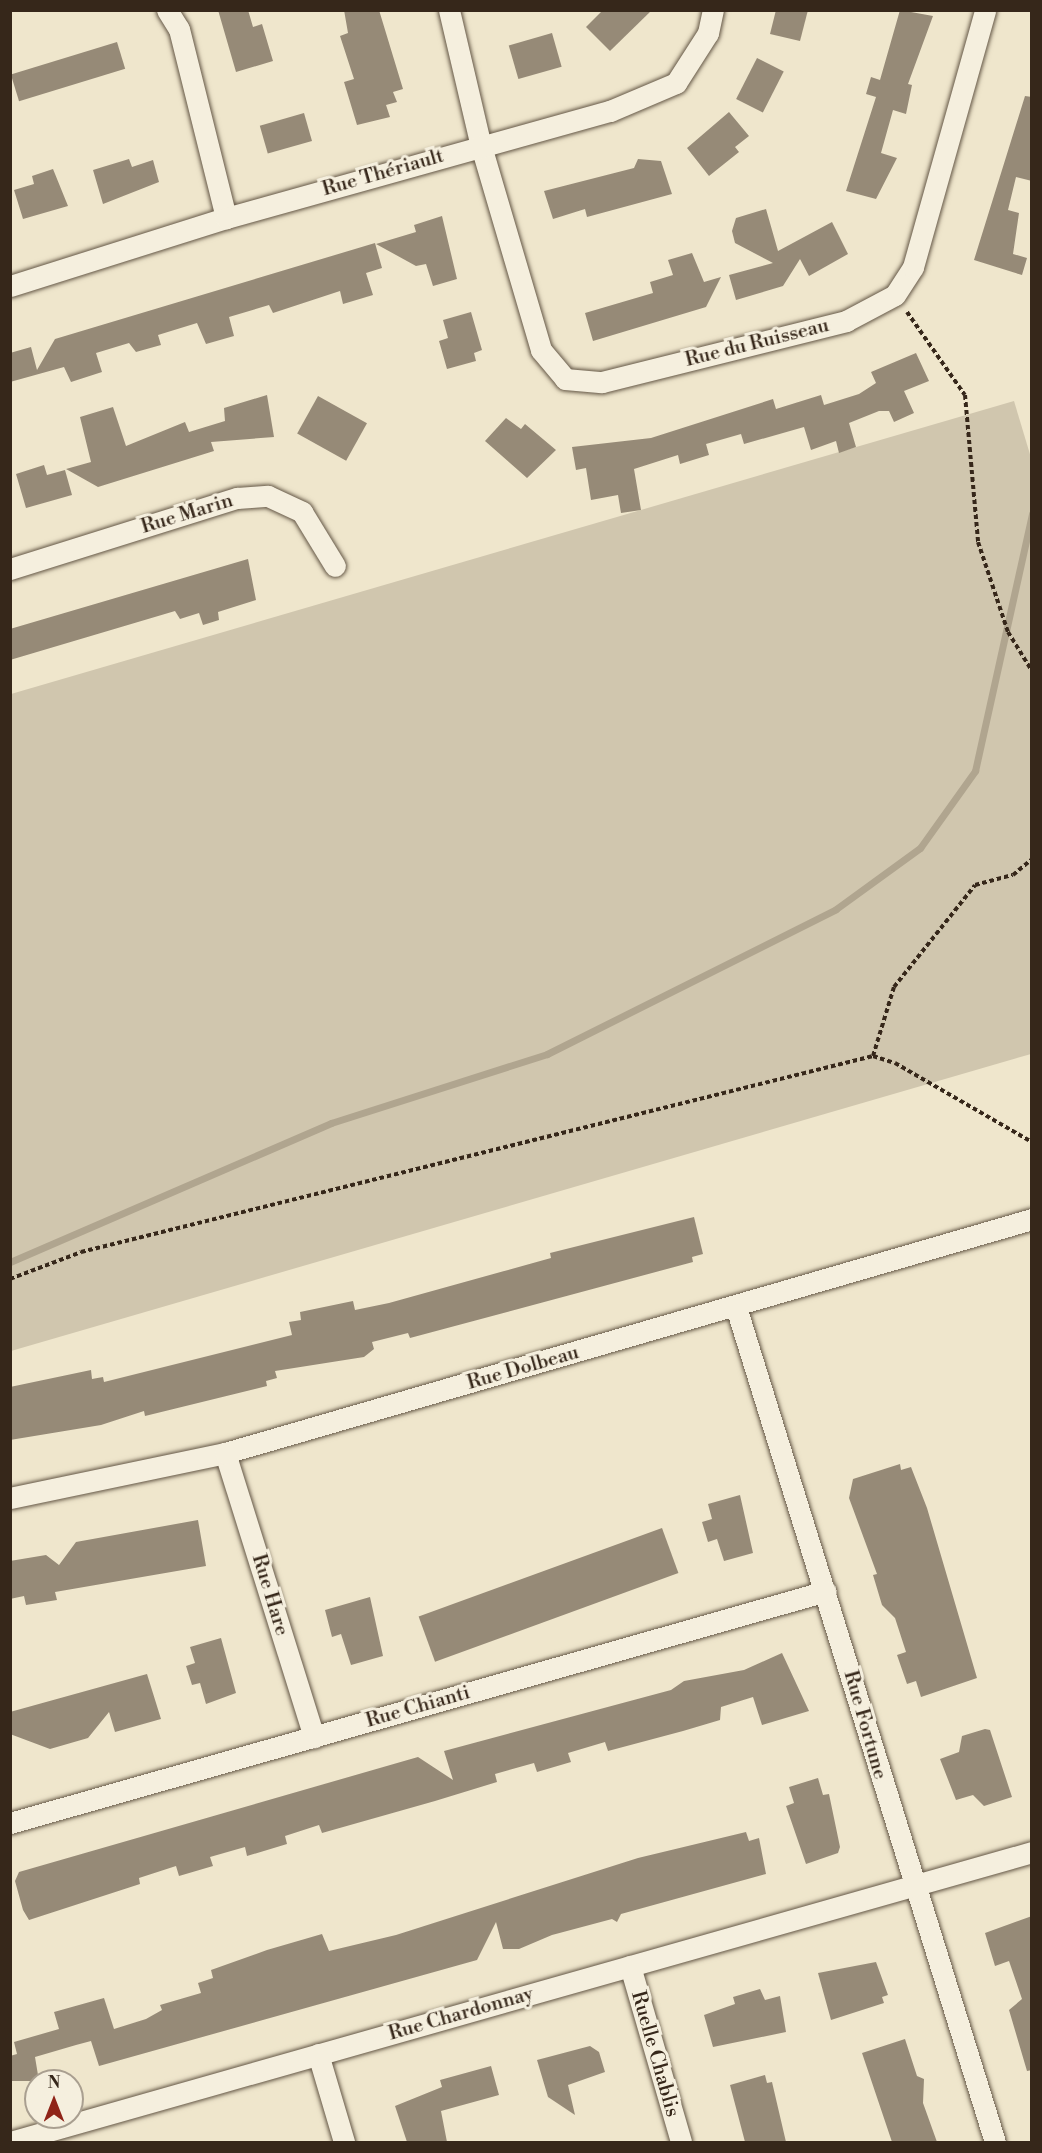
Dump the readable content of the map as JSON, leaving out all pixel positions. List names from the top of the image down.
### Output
{
  "streets": {
    "street": [
      "Rue Thériault",
      "Rue du Ruisseau",
      "Rue Marin",
      "Rue Dolbeau",
      "Rue Hare",
      "Rue Chianti",
      "Rue Fortune",
      "Rue Chardonnay",
      "Ruelle Chablis"
    ]
  },
  "crossings": [
    ["Rue Thériault", "Rue du Ruisseau"],
    ["Rue Dolbeau", "Rue Hare"],
    ["Rue Dolbeau", "Rue Fortune"],
    ["Rue Hare", "Rue Chianti"],
    ["Rue Chianti", "Rue Fortune"],
    ["Rue Fortune", "Rue Chardonnay"],
    ["Rue Chardonnay", "Ruelle Chablis"]
  ],
  "north": "top"
}
